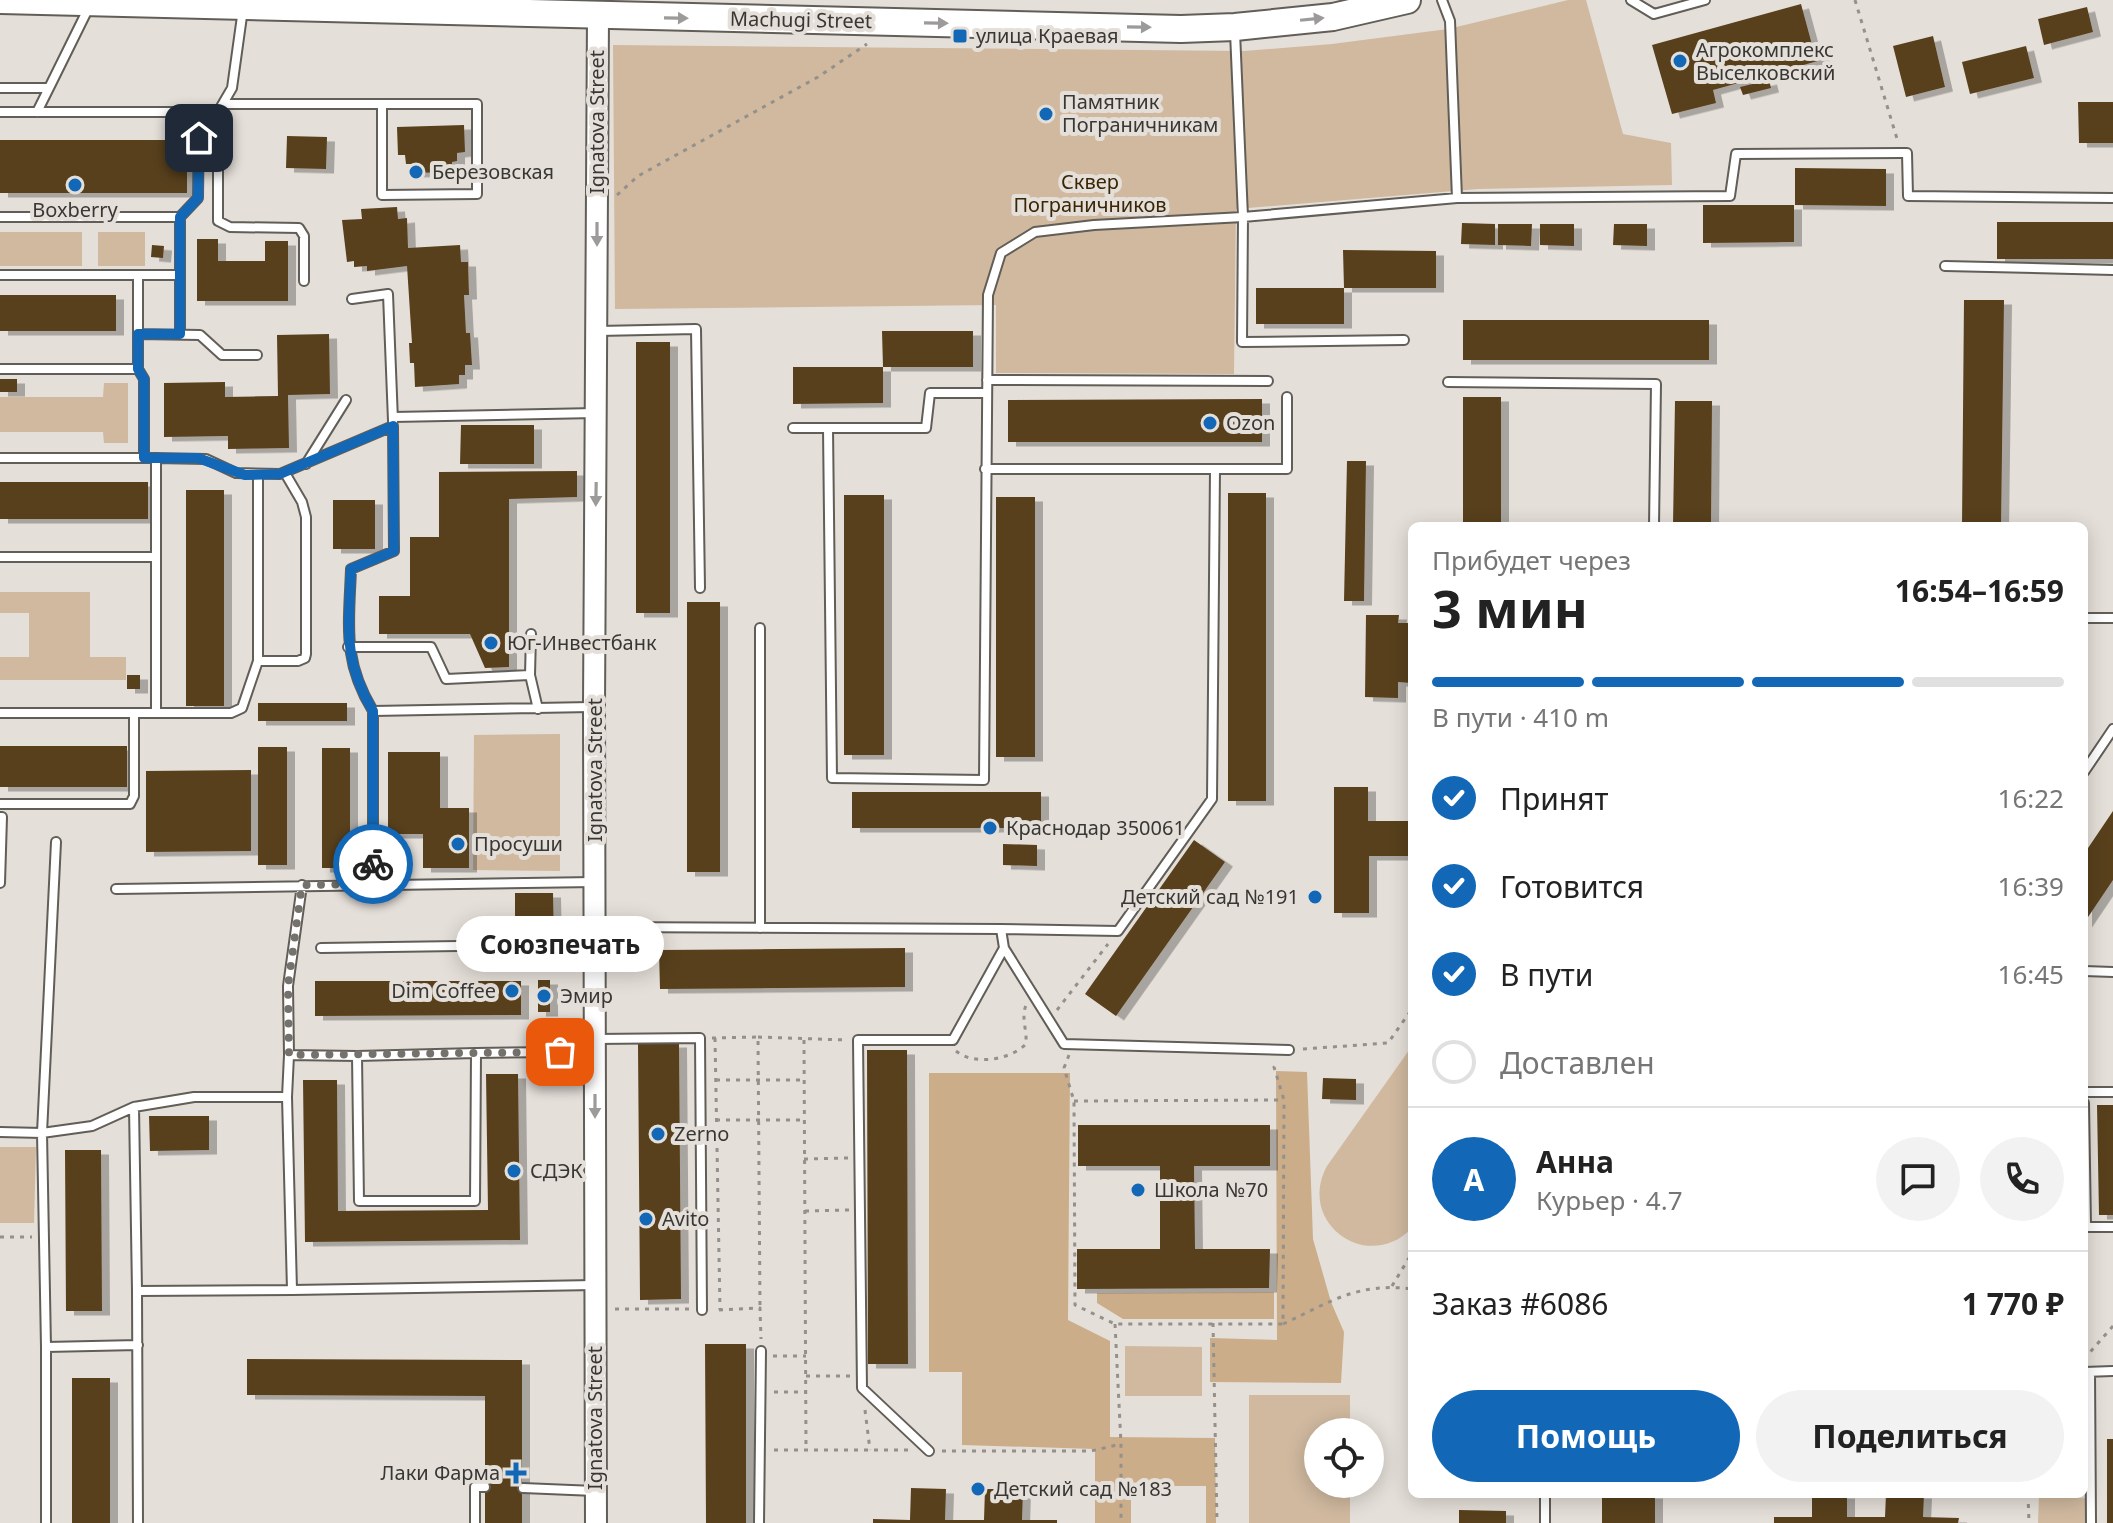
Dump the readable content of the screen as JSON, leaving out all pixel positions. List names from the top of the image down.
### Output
{
  "streets": {
    "main road": ["Machugi Street"],
    "street": ["Ignatova Street"]
  },
  "crossings": [
    ["Machugi Street", "Ignatova Street"]
  ],
  "one_way": ["Machugi Street", "Ignatova Street"],
  "parks": ["Сквер Пограничников"],
  "places": {
    "transit": ["улица Краевая"],
    "other": [
      "Агрокомплекс Выселковский",
      "Памятник Пограничникам",
      "Березовская",
      "Boxberry",
      "Ozon",
      "Юг-Инвестбанк",
      "Краснодар 350061",
      "Просуши",
      "Детский сад №191",
      "Dim Coffee",
      "Эмир",
      "Союзпечать",
      "Zerno",
      "СДЭК",
      "Школа №70",
      "Avito",
      "Детский сад №183"
    ],
    "health": ["Лаки Фарма"]
  },
  "page": {
    "heading": ["3 мин", "Прибудет через", "16:54–16:59"],
    "panel": [
      "Анна",
      "Курьер · 4.7",
      "Заказ #6086",
      "1 770 ₽"
    ],
    "bar": "В пути · 410 m",
    "list": [
      ["Принят", "16:22"],
      ["Готовится", "16:39"],
      ["В пути", "16:45"],
      "Доставлен"
    ],
    "bubble": "Союзпечать",
    "round": "А",
    "buttons": ["Помощь", "Поделиться"]
  }
}
